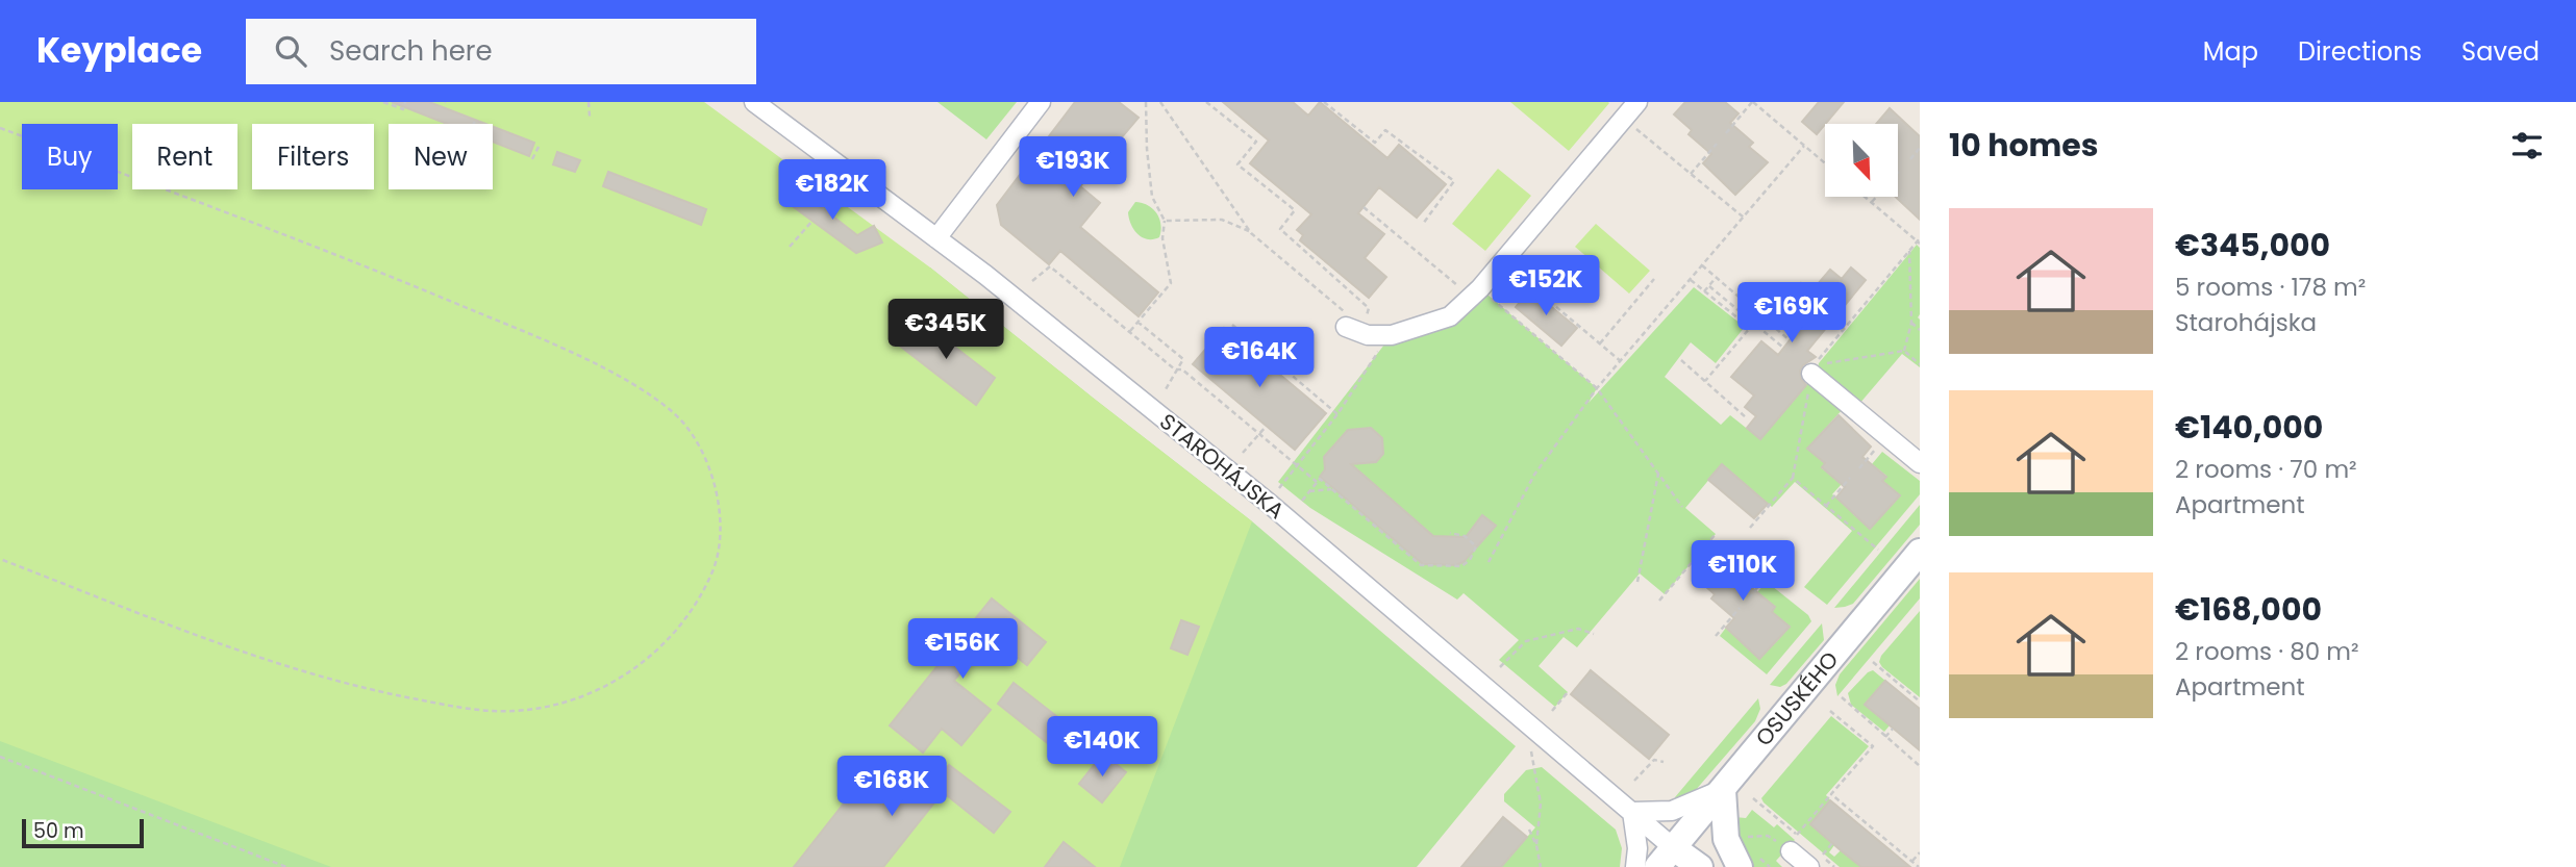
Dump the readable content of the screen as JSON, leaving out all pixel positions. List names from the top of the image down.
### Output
{
  "streets": {
    "street": ["STAROHÁJSKA", "OSUSKÉHO"]
  },
  "crossings": [
    ["STAROHÁJSKA", "OSUSKÉHO"]
  ],
  "scale_bar": "50 m",
  "north": "bottom right",
  "page": {
    "header": "Keyplace",
    "search": "Search here",
    "nav": ["Map", "Directions", "Saved"],
    "heading": "10 homes",
    "chip": [
      "Buy",
      "Rent",
      "Filters",
      "New"
    ],
    "price": [
      "€193K",
      "€182K",
      "€152K",
      "€169K",
      "€345K",
      "€164K",
      "€110K",
      "€156K",
      "€140K",
      "€168K"
    ],
    "list": [
      {
        "name": "€345,000",
        "note": "5 rooms · 178 m² · Starohájska"
      },
      {
        "name": "€140,000",
        "note": "2 rooms · 70 m² · Apartment"
      },
      {
        "name": "€168,000",
        "note": "2 rooms · 80 m² · Apartment"
      }
    ],
    "scale": "50 m"
  }
}
